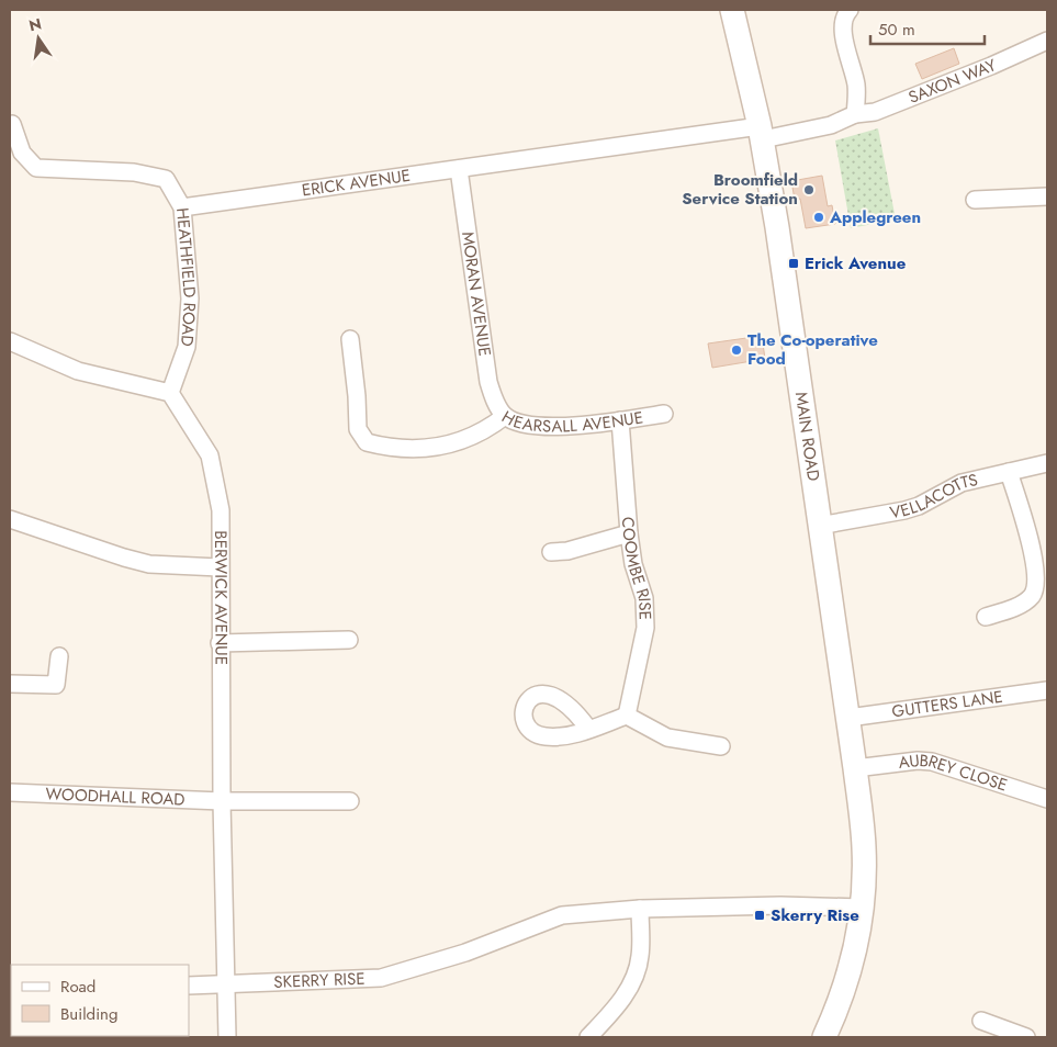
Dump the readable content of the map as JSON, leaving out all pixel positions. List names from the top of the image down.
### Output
{
  "streets": {
    "main road": ["MAIN ROAD"],
    "street": [
      "SAXON WAY",
      "ERICK AVENUE",
      "HEATHFIELD ROAD",
      "MORAN AVENUE",
      "HEARSALL AVENUE",
      "VELLACOTTS",
      "COOMBE RISE",
      "BERWICK AVENUE",
      "GUTTERS LANE",
      "AUBREY CLOSE",
      "WOODHALL ROAD",
      "SKERRY RISE"
    ]
  },
  "crossings": [
    ["SAXON WAY", "ERICK AVENUE"],
    ["SAXON WAY", "MAIN ROAD"],
    ["ERICK AVENUE", "HEATHFIELD ROAD"],
    ["ERICK AVENUE", "MORAN AVENUE"],
    ["ERICK AVENUE", "MAIN ROAD"],
    ["HEATHFIELD ROAD", "BERWICK AVENUE"],
    ["MORAN AVENUE", "HEARSALL AVENUE"],
    ["HEARSALL AVENUE", "COOMBE RISE"],
    ["MAIN ROAD", "VELLACOTTS"],
    ["MAIN ROAD", "GUTTERS LANE"],
    ["MAIN ROAD", "AUBREY CLOSE"],
    ["MAIN ROAD", "SKERRY RISE"],
    ["BERWICK AVENUE", "WOODHALL ROAD"],
    ["BERWICK AVENUE", "SKERRY RISE"]
  ],
  "places": {
    "other": ["Broomfield Service Station", "Applegreen", "The Co-operative Food"],
    "transit": ["Erick Avenue", "Skerry Rise"]
  },
  "legend": ["Road", "Building"],
  "scale_bar": "50 m",
  "north": "top"
}
